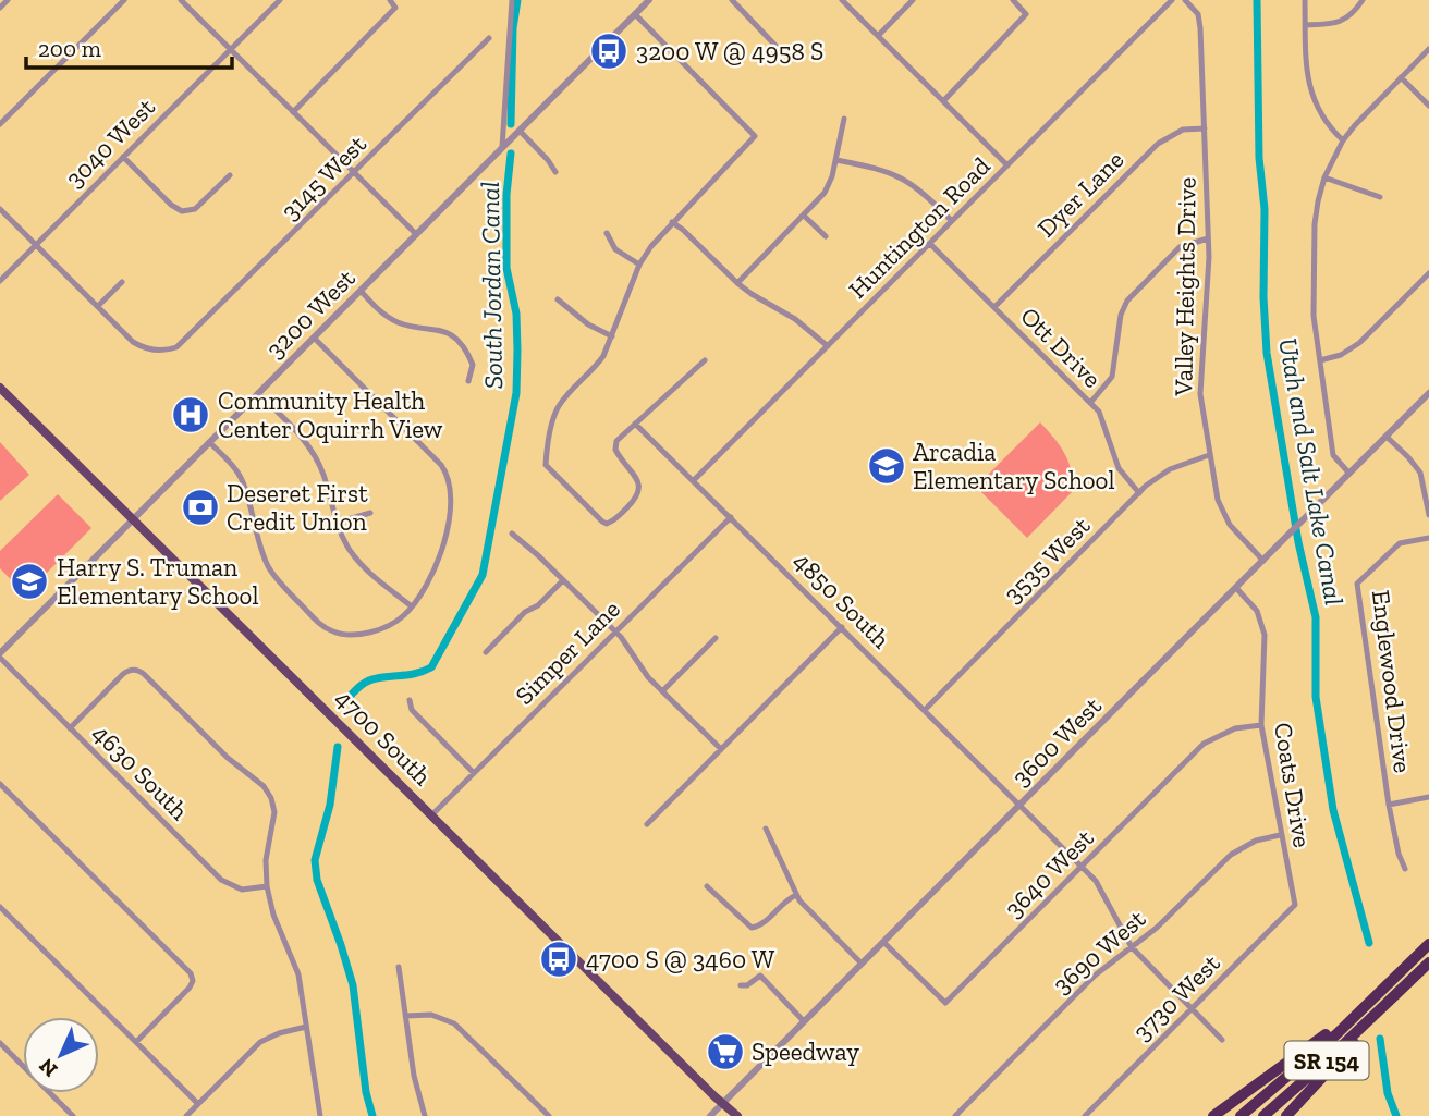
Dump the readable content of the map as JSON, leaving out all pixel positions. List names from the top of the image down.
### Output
{
  "streets": {
    "highway": ["SR 154"],
    "main road": ["4700 South"],
    "street": [
      "3040 West",
      "3145 West",
      "Dyer Lane",
      "Huntington Road",
      "Valley Heights Drive",
      "3200 West",
      "Ott Drive",
      "3535 West",
      "4850 South",
      "Simper Lane",
      "Englewood Drive",
      "3600 West",
      "4630 South",
      "Coats Drive",
      "3640 West",
      "3690 West",
      "3730 West"
    ]
  },
  "crossings": [
    ["Dyer Lane", "Valley Heights Drive"],
    ["Dyer Lane", "Ott Drive"],
    ["Huntington Road", "Ott Drive"],
    ["Huntington Road", "4850 South"],
    ["Valley Heights Drive", "3535 West"],
    ["Valley Heights Drive", "3600 West"],
    ["3200 West", "4700 South"],
    ["3200 West", "4630 South"],
    ["Ott Drive", "3535 West"],
    ["3535 West", "4850 South"],
    ["4850 South", "Simper Lane"],
    ["4850 South", "3600 West"],
    ["4850 South", "3640 West"],
    ["4850 South", "3690 West"],
    ["4850 South", "3730 West"],
    ["Simper Lane", "4700 South"],
    ["4700 South", "3600 West"],
    ["3600 West", "Coats Drive"],
    ["3600 West", "3640 West"],
    ["Coats Drive", "3640 West"],
    ["Coats Drive", "3690 West"],
    ["Coats Drive", "3730 West"]
  ],
  "water": ["South Jordan Canal", "Utah and Salt Lake Canal"],
  "places": {
    "bus stop": ["3200 W @ 4958 S", "4700 S @ 3460 W"],
    "hospital": ["Community Health Center Oquirrh View"],
    "school or university": ["Arcadia Elementary School", "Harry S. Truman Elementary School"],
    "bank": ["Deseret First Credit Union"],
    "supermarket": ["Speedway"]
  },
  "scale_bar": "200 m",
  "north": "bottom left"
}
